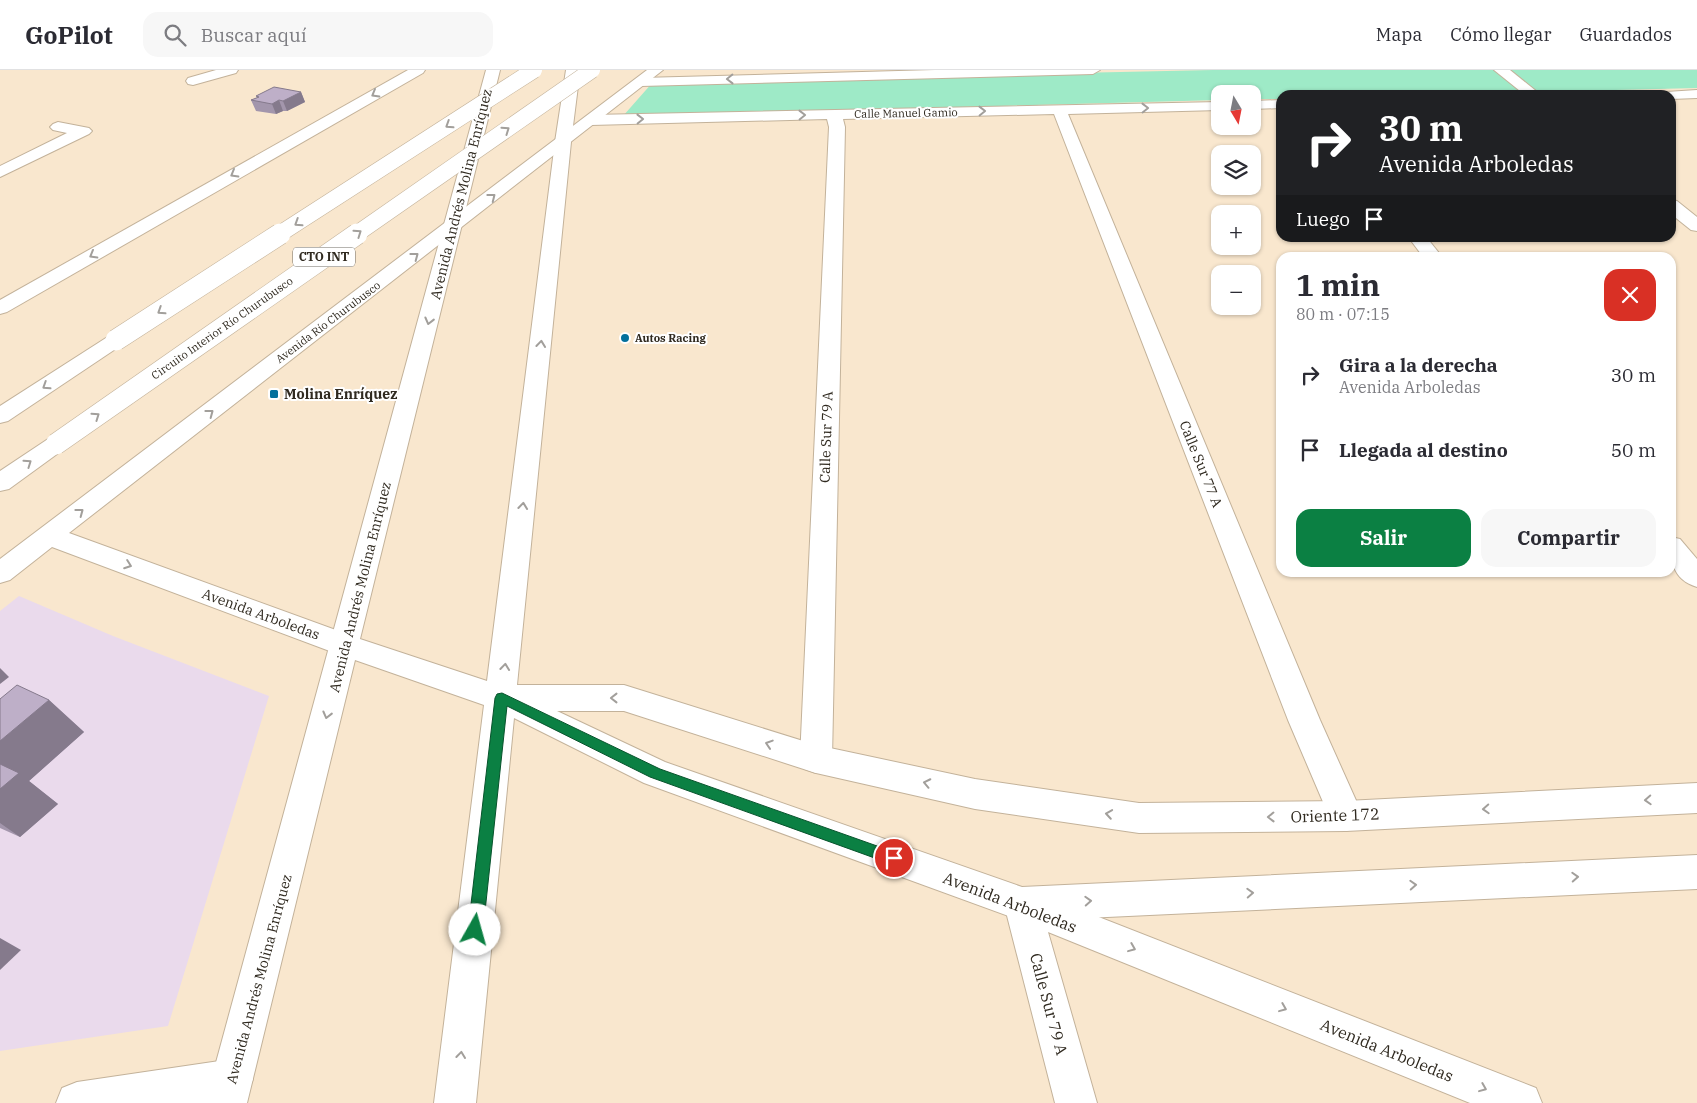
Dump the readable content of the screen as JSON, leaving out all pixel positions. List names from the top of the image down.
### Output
{
  "streets": {
    "main road": [
      "Calle Manuel Gamio",
      "Avenida Andrés Molina Enríquez",
      "CTO INT",
      "Avenida Río Churubusco",
      "Circuito Interior Río Churubusco",
      "Calle Sur 79 A",
      "Calle Sur 77 A",
      "Avenida Arboledas",
      "Oriente 172"
    ]
  },
  "crossings": [
    ["Calle Manuel Gamio", "Avenida Río Churubusco"],
    ["Calle Manuel Gamio", "Calle Sur 79 A"],
    ["Calle Manuel Gamio", "Calle Sur 77 A"],
    ["Avenida Andrés Molina Enríquez", "Avenida Río Churubusco"],
    ["Avenida Andrés Molina Enríquez", "Avenida Arboledas"],
    ["Avenida Río Churubusco", "Avenida Arboledas"],
    ["Calle Sur 79 A", "Avenida Arboledas"],
    ["Calle Sur 77 A", "Oriente 172"],
    ["Avenida Arboledas", "Oriente 172"]
  ],
  "places": {
    "other": ["Autos Racing"],
    "transit": ["Molina Enríquez"]
  },
  "north": "bottom",
  "page": {
    "header": "GoPilot",
    "search": "Buscar aquí",
    "nav": ["Mapa", "Cómo llegar", "Guardados"],
    "map_buttons": ["+", "−"],
    "turn": ["30 m", "Avenida Arboledas"],
    "then": "Luego",
    "heading": ["1 min", "80 m · 07:15"],
    "list": [
      {
        "name": "Gira a la derecha",
        "note": "Avenida Arboledas",
        "value": "30 m"
      },
      {
        "name": "Llegada al destino",
        "value": "50 m"
      }
    ],
    "buttons": ["Salir", "Compartir"]
  }
}
